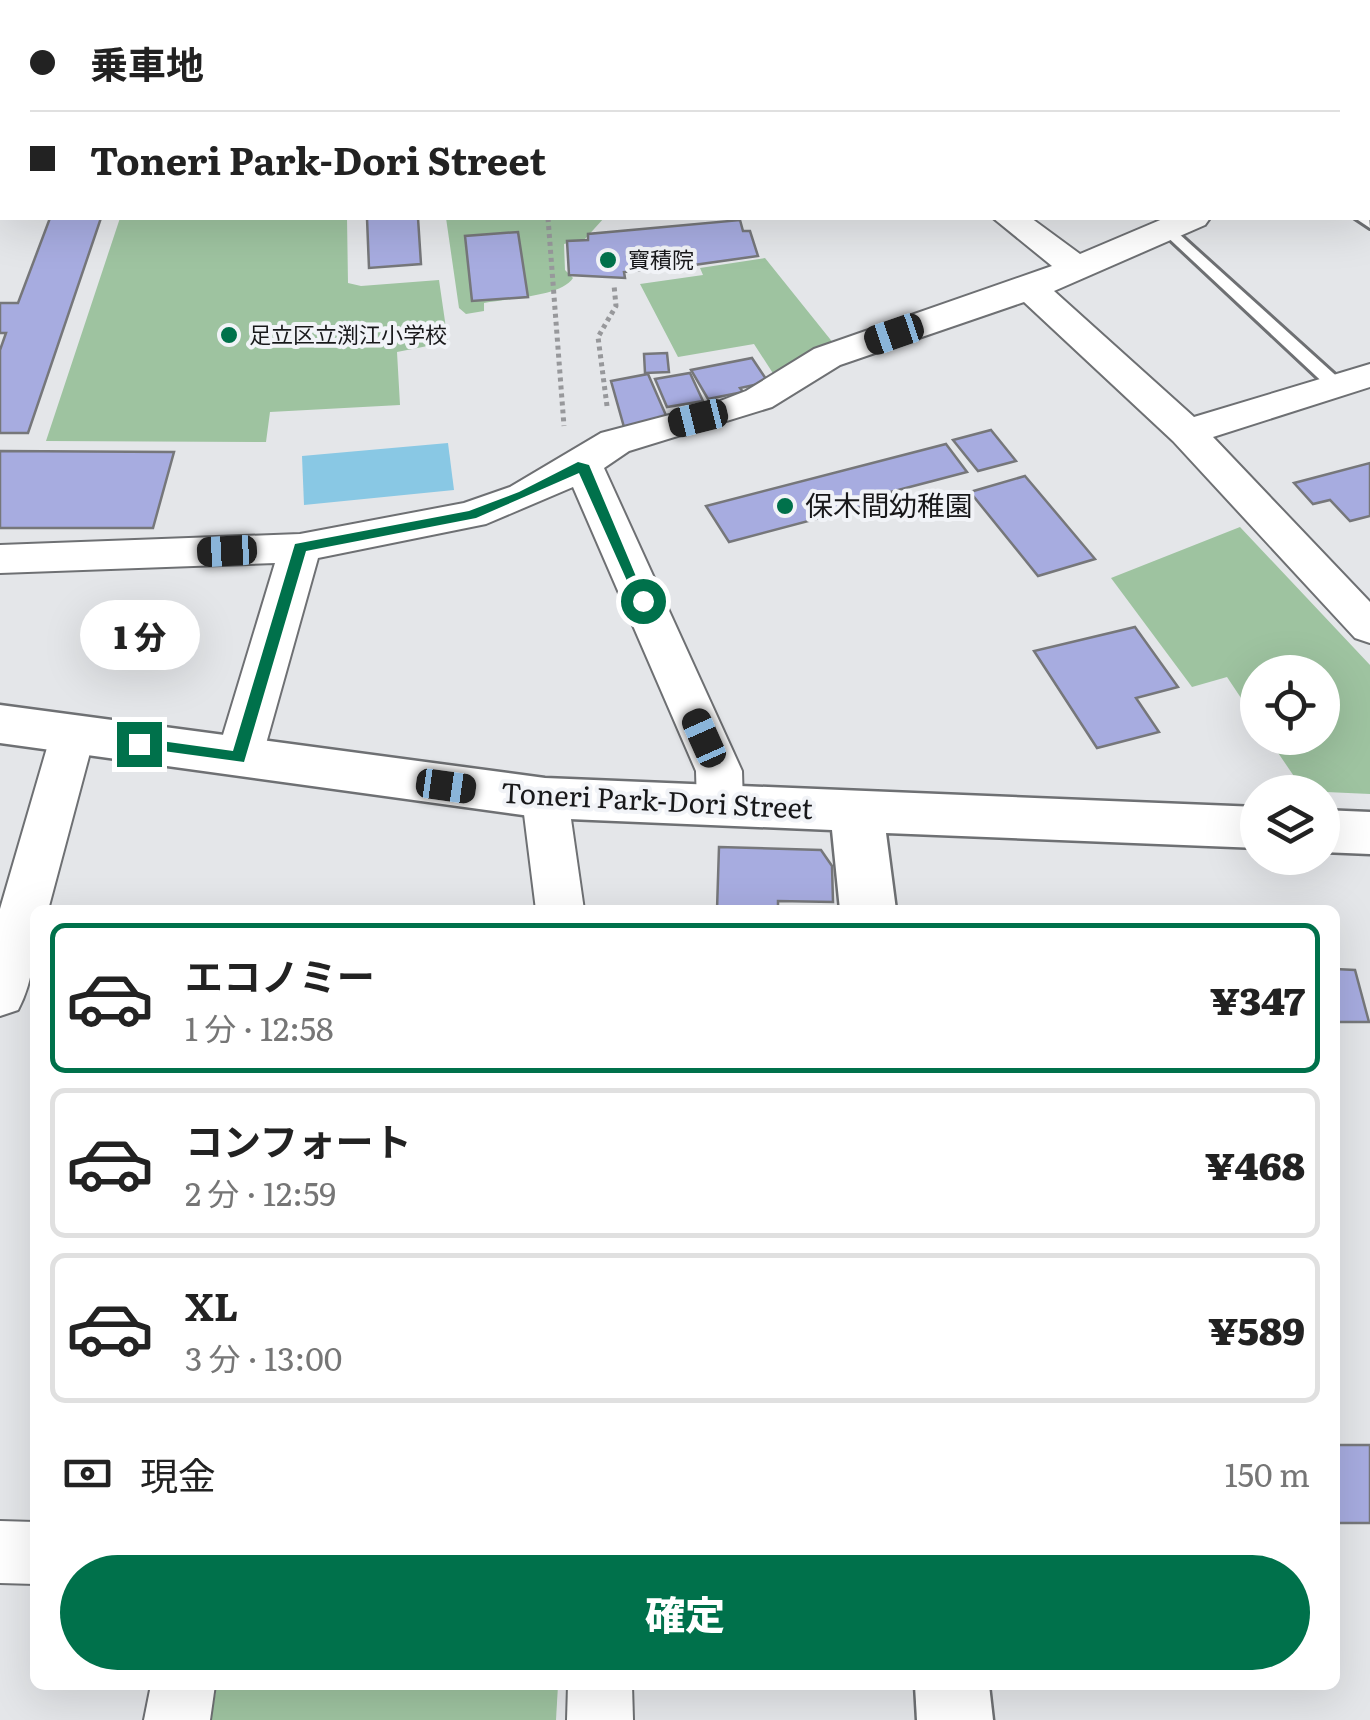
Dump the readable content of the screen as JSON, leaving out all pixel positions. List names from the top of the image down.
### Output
{
  "streets": {
    "street": ["Toneri Park-Dori Street"]
  },
  "places": ["寶積院", "足立区立渕江小学校", "保木間幼稚園"],
  "page": {
    "banner": ["乗車地", "Toneri Park-Dori Street"],
    "bubble": "1 分",
    "list": [
      {
        "name": "エコノミー",
        "note": "1 分 · 12:58",
        "value": "¥347"
      },
      {
        "name": "コンフォート",
        "note": "2 分 · 12:59",
        "value": "¥468"
      },
      {
        "name": "XL",
        "note": "3 分 · 13:00",
        "value": "¥589"
      }
    ],
    "pay": ["現金", "150 m"],
    "buttons": "確定"
  }
}
